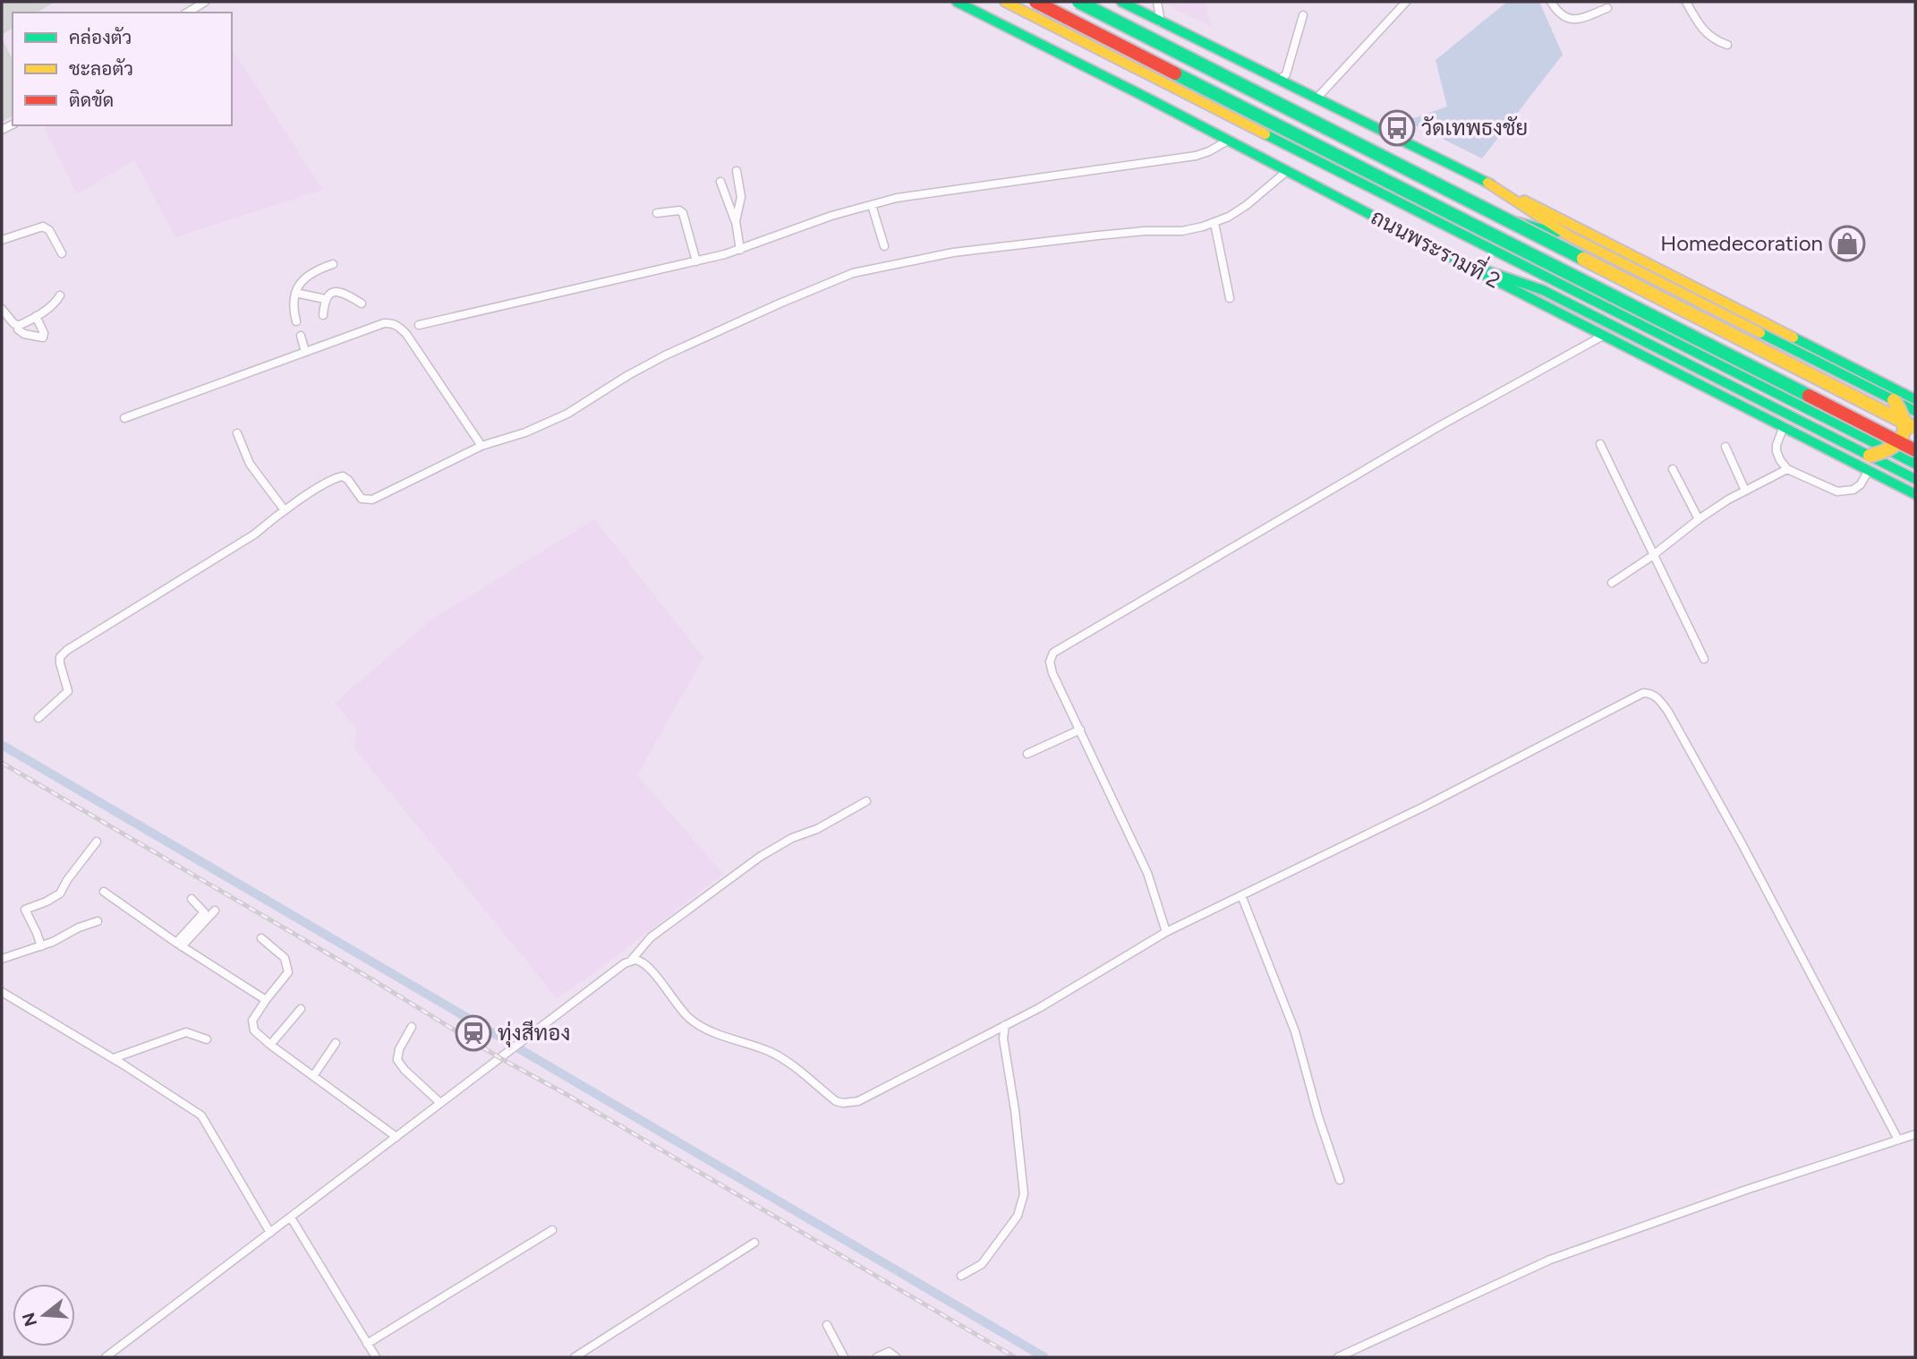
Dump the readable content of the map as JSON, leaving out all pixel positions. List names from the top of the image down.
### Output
{
  "streets": {
    "main road": ["ถนนพระรามที่ 2"]
  },
  "places": {
    "bus stop": ["วัดเทพธงชัย"],
    "shop": ["Homedecoration"],
    "station": ["ทุ่งสีทอง"]
  },
  "legend": ["คล่องตัว", "ชะลอตัว", "ติดขัด"],
  "north": "left"
}
